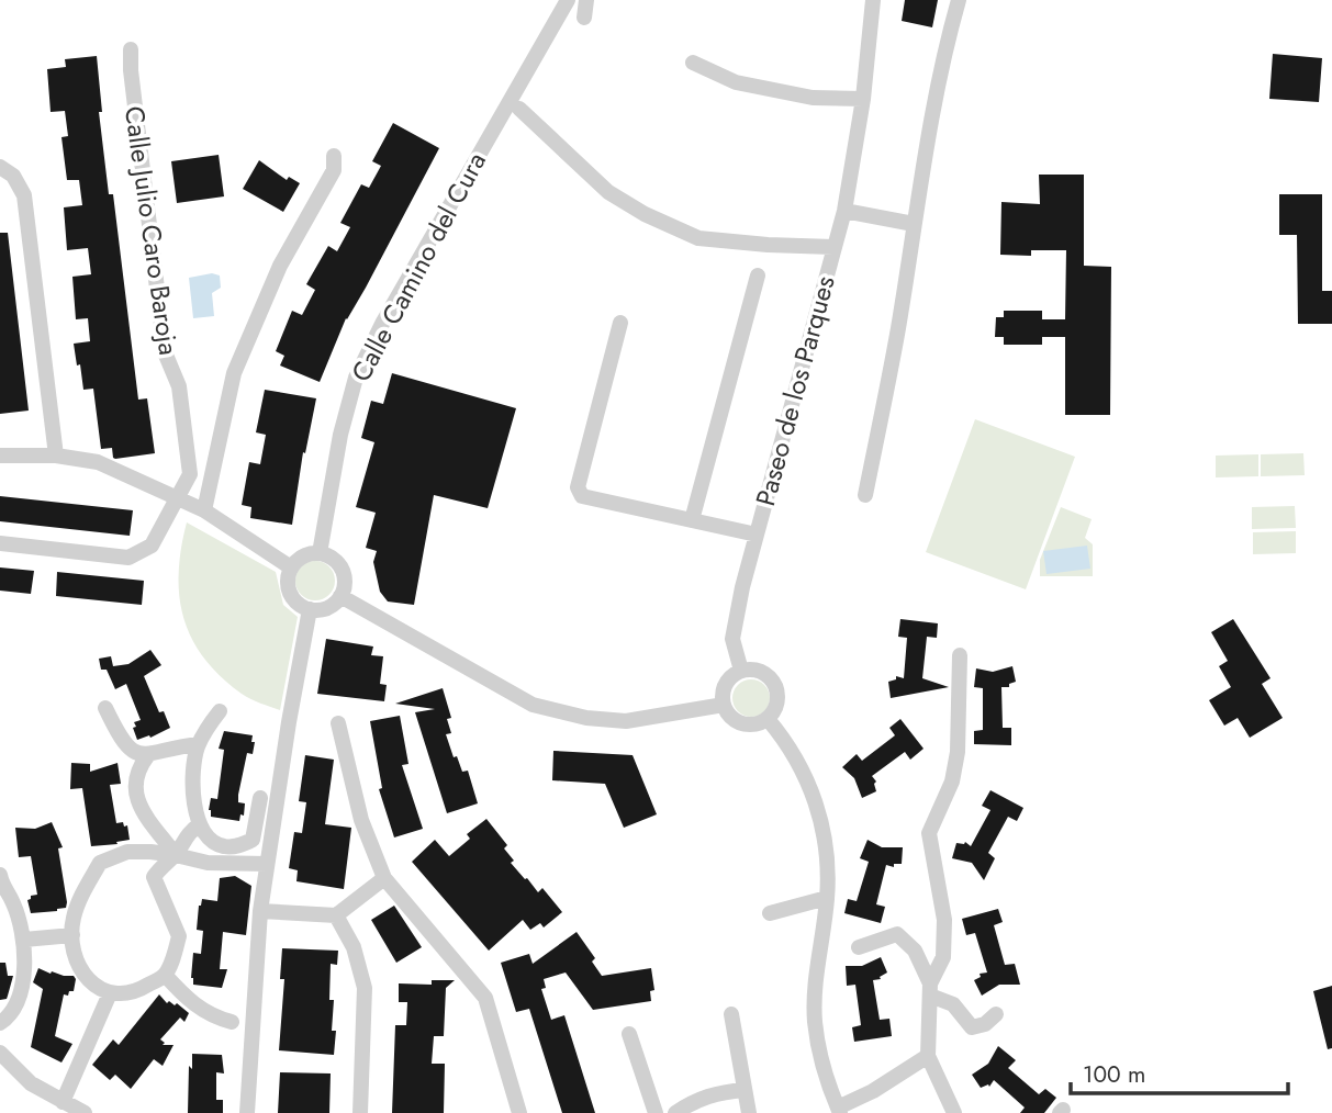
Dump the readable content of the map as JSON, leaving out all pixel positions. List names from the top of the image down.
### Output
{
  "streets": {
    "street": ["Calle Julio Caro Baroja", "Calle Camino del Cura", "Paseo de los Parques"]
  },
  "scale_bar": "100 m"
}
